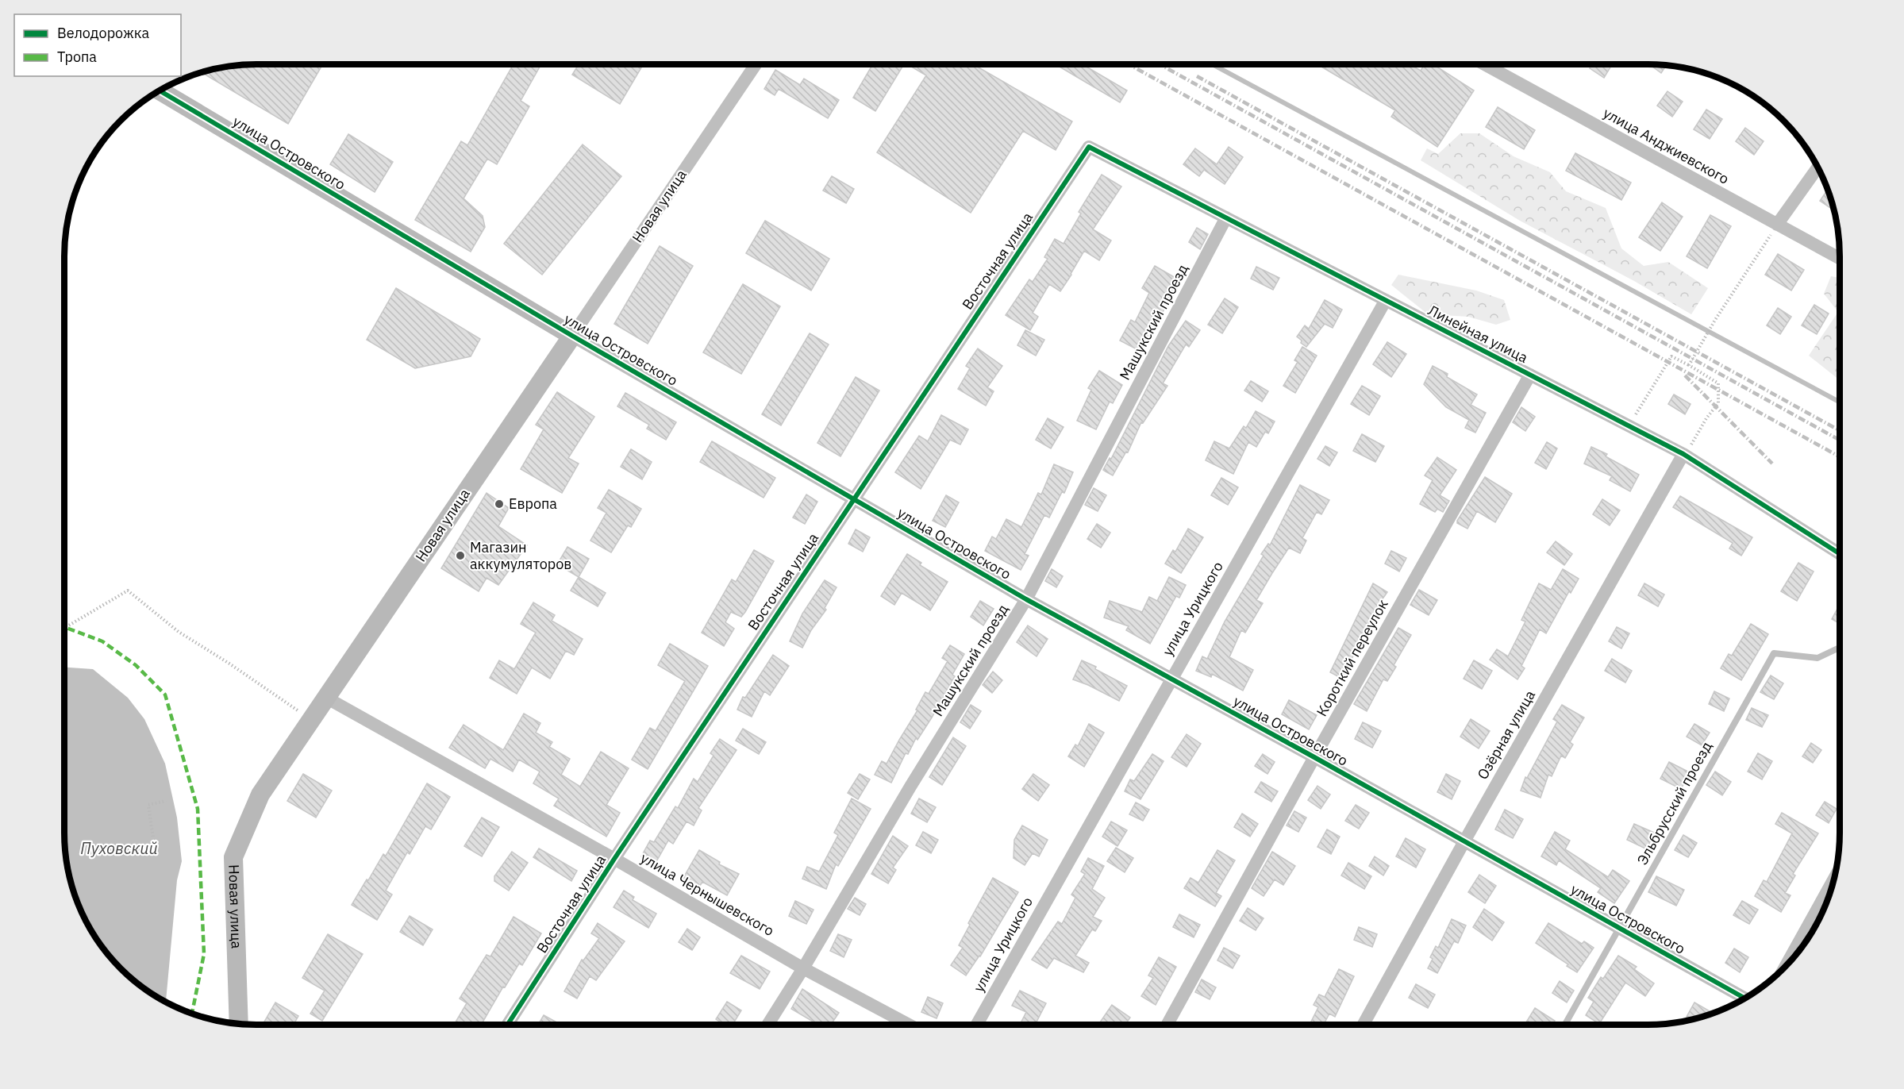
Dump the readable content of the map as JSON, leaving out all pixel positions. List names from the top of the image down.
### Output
{
  "streets": {
    "street": [
      "улица Анджиевского",
      "улица Островского",
      "Новая улица",
      "Восточная улица",
      "Машукский проезд",
      "Линейная улица",
      "улица Урицкого",
      "Короткий переулок",
      "Озёрная улица",
      "улица Чернышевского"
    ],
    "lane": ["Эльбрусский проезд"]
  },
  "crossings": [
    ["улица Островского", "Новая улица"],
    ["улица Островского", "Восточная улица"],
    ["улица Островского", "Машукский проезд"],
    ["улица Островского", "улица Урицкого"],
    ["улица Островского", "Короткий переулок"],
    ["улица Островского", "Озёрная улица"],
    ["улица Островского", "Эльбрусский проезд"],
    ["Новая улица", "улица Чернышевского"],
    ["Восточная улица", "Линейная улица"],
    ["Восточная улица", "улица Чернышевского"],
    ["Машукский проезд", "Линейная улица"],
    ["Машукский проезд", "улица Чернышевского"],
    ["Линейная улица", "улица Урицкого"],
    ["Линейная улица", "Короткий переулок"],
    ["Линейная улица", "Озёрная улица"]
  ],
  "water": ["Пуховский"],
  "places": ["Европа", "Магазин аккумуляторов"],
  "legend": ["Велодорожка", "Тропа"]
}
